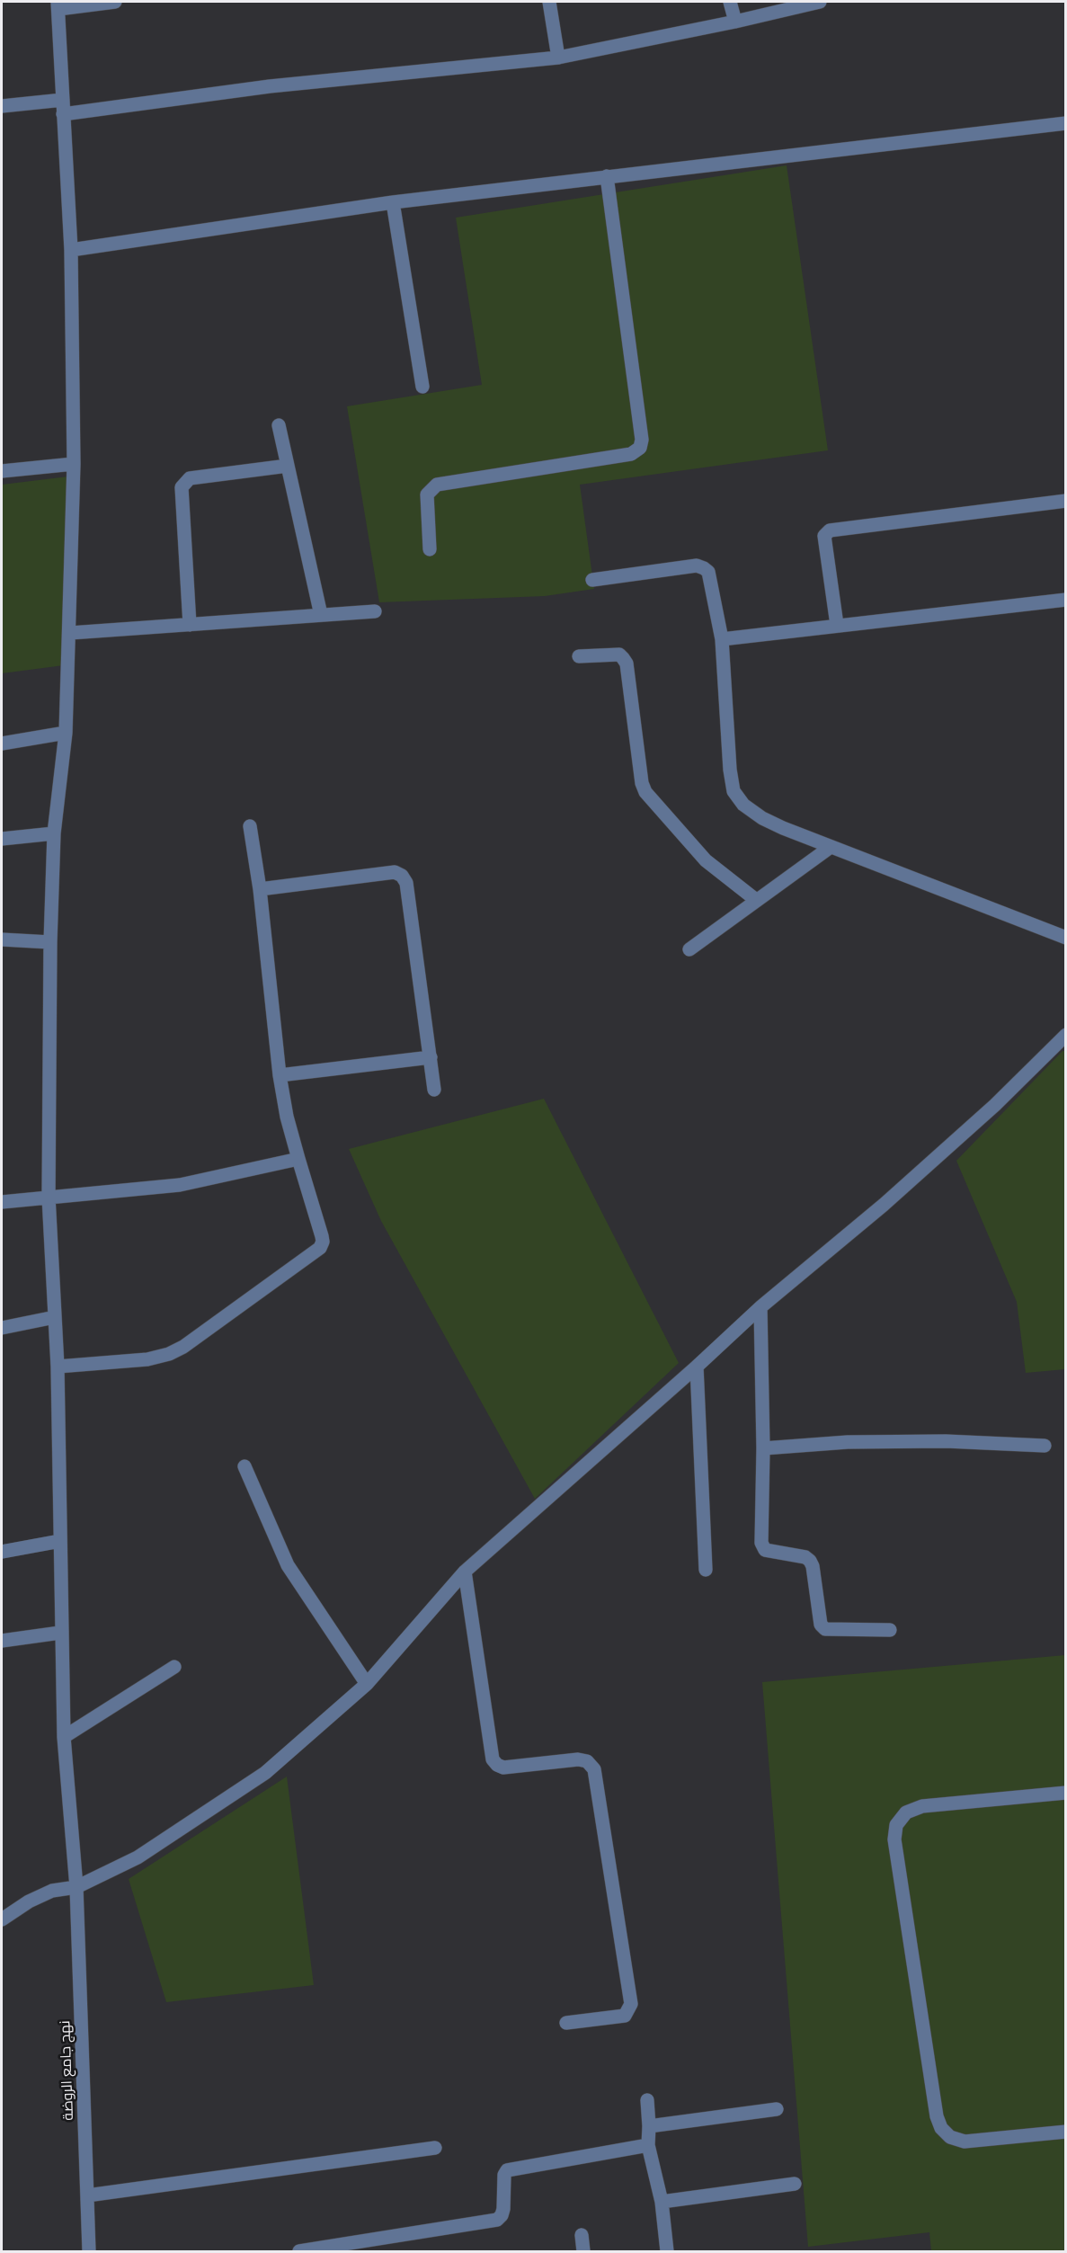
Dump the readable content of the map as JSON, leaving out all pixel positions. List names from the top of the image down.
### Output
{
  "streets": {
    "street": ["نهج جامع الروضة"]
  }
}
